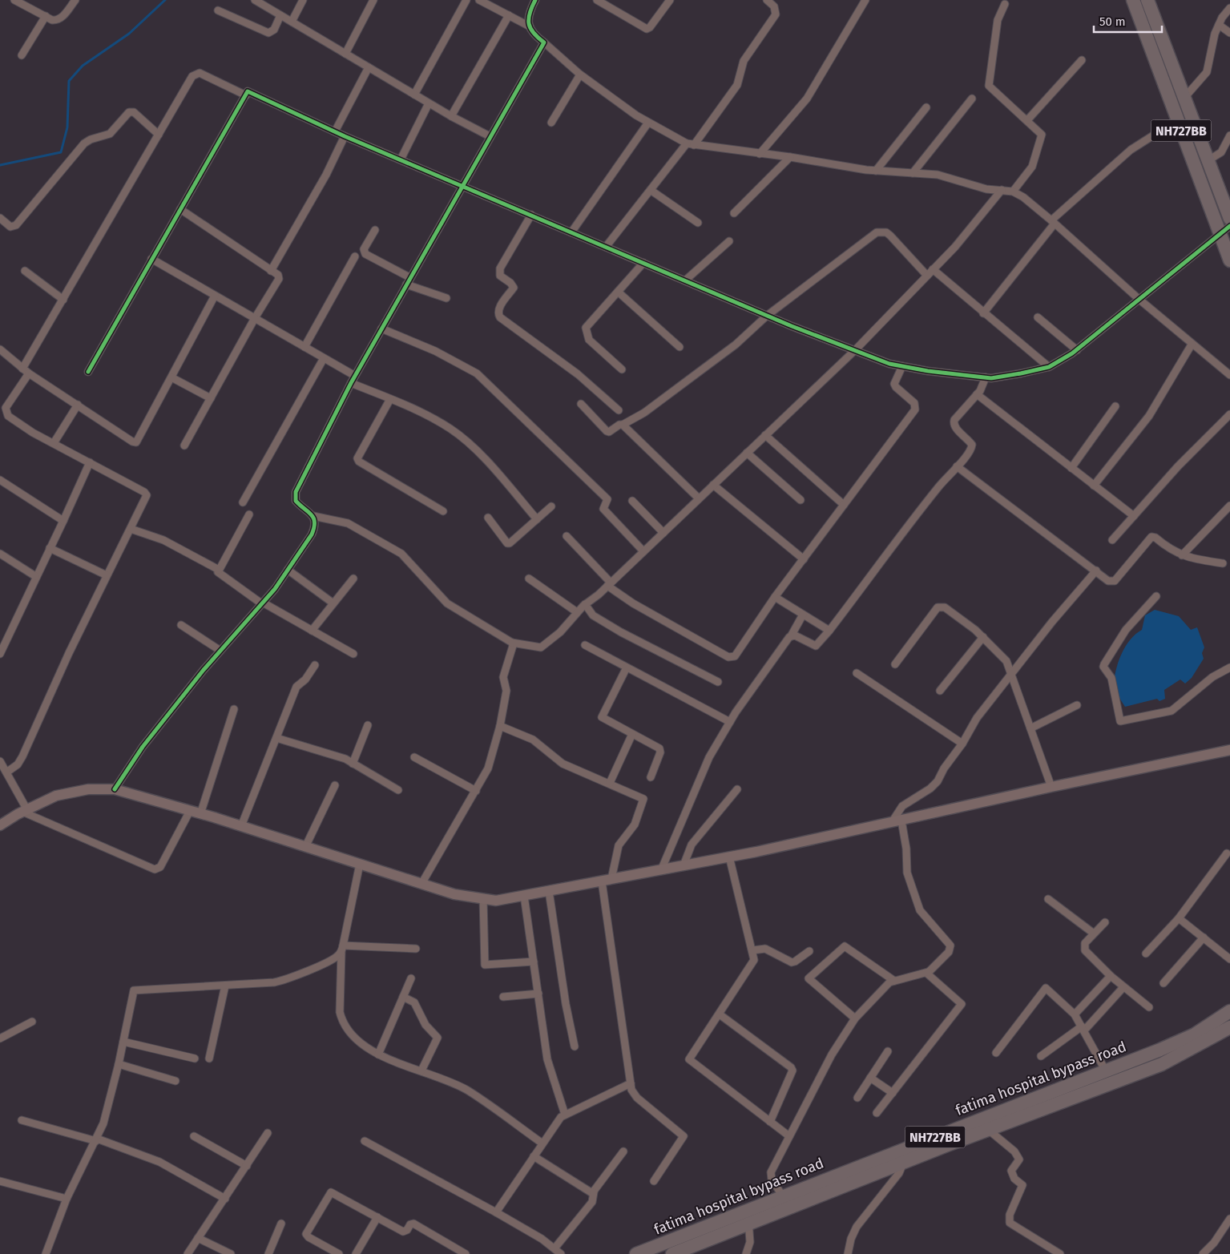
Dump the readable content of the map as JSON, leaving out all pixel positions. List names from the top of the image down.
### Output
{
  "streets": {
    "highway": ["NH727BB", "fatima hospital bypass road"]
  },
  "scale_bar": "50 m"
}
